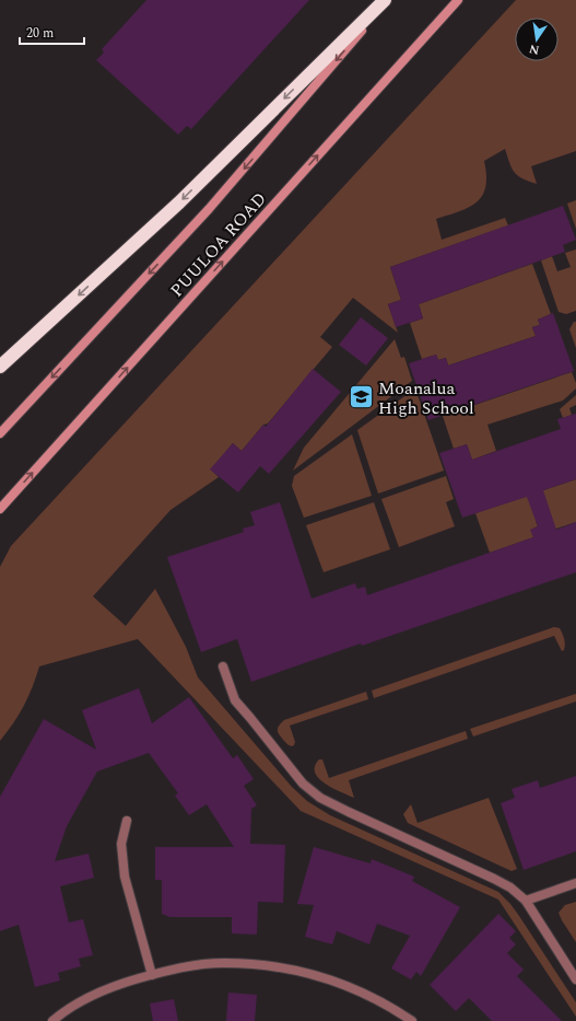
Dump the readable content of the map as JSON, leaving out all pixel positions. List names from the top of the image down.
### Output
{
  "streets": {
    "main road": ["PUULOA ROAD"]
  },
  "places": {
    "school or university": ["Moanalua High School"]
  },
  "scale_bar": "20 m",
  "north": "bottom"
}
